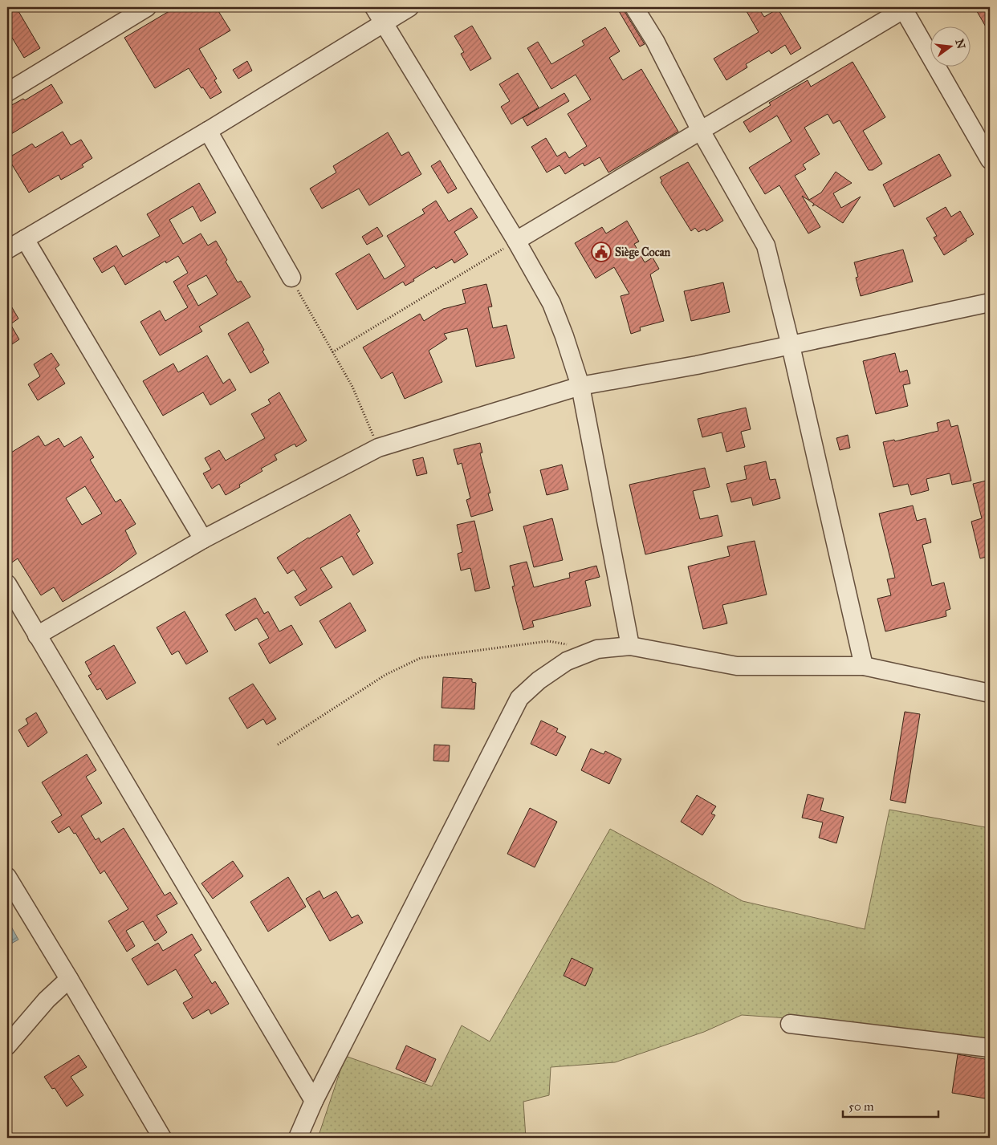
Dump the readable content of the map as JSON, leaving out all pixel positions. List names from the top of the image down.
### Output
{
  "places": {
    "public building": ["Siège Cocan"]
  },
  "scale_bar": "50 m",
  "north": "right"
}
